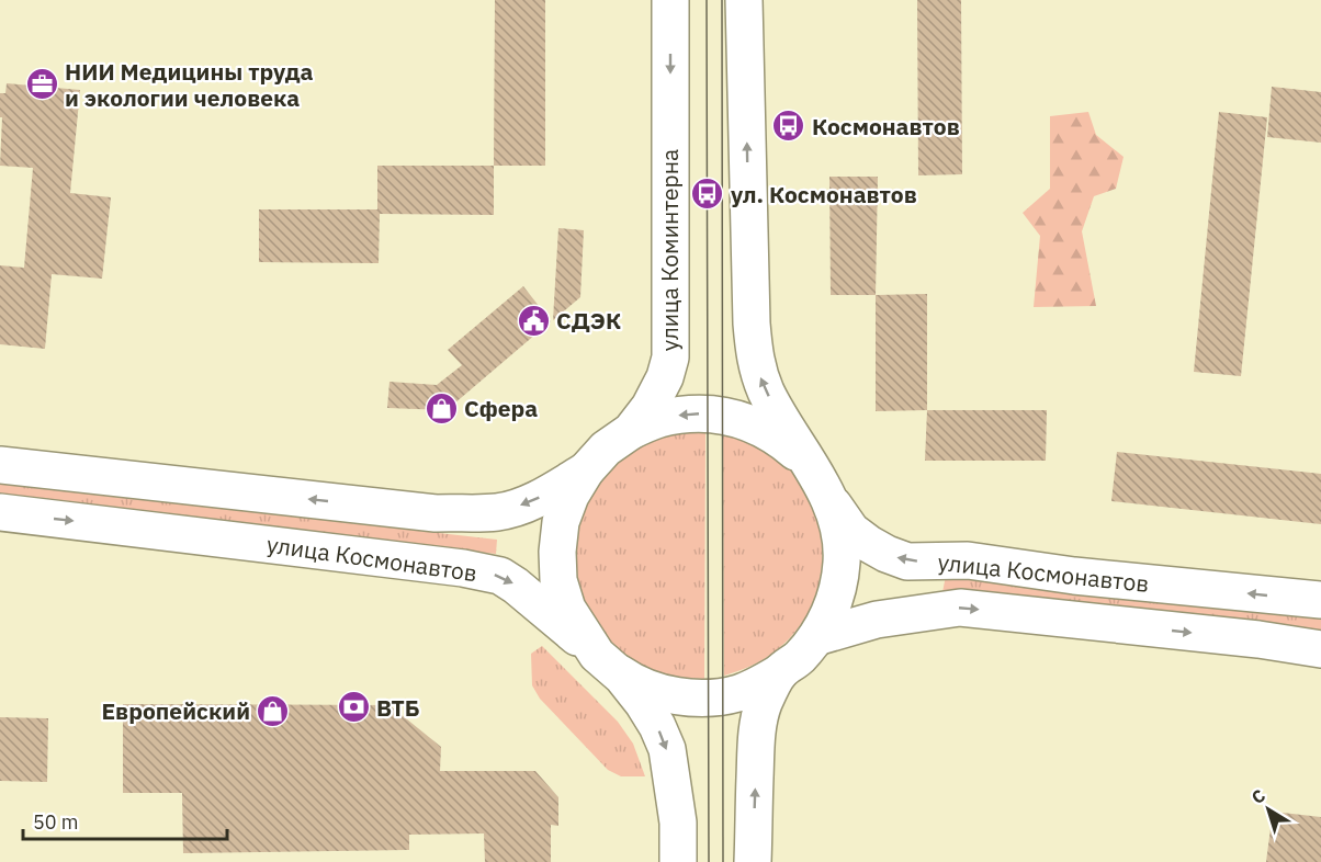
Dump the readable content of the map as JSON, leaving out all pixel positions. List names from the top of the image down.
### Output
{
  "streets": {
    "street": ["улица Коминтерна", "улица Космонавтов"]
  },
  "crossings": [
    ["улица Коминтерна", "улица Космонавтов"]
  ],
  "places": {
    "office": ["НИИ Медицины труда и экологии человека"],
    "bus stop": ["Космонавтов", "ул. Космонавтов"],
    "public building": ["СДЭК"],
    "shop": ["Сфера", "Европейский"],
    "bank": ["ВТБ"]
  },
  "scale_bar": "50 m",
  "north": "top left"
}
